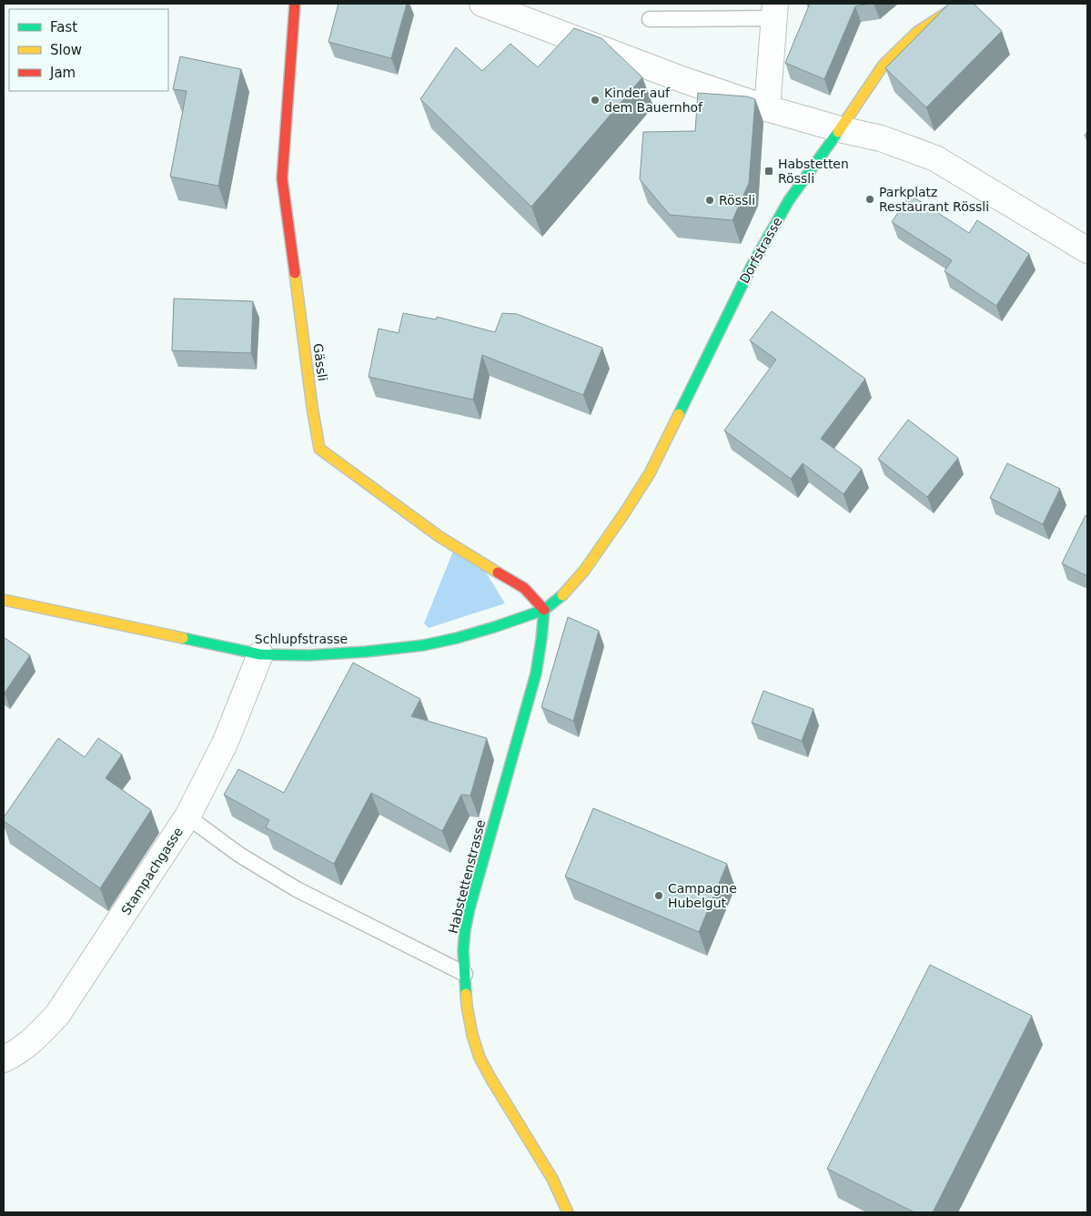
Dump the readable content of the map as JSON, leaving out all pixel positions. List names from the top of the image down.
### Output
{
  "streets": {
    "street": [
      "Dorfstrasse",
      "Gässli",
      "Schlupfstrasse",
      "Stampachgasse",
      "Habstettenstrasse"
    ]
  },
  "crossings": [
    ["Dorfstrasse", "Gässli"],
    ["Dorfstrasse", "Schlupfstrasse"],
    ["Dorfstrasse", "Habstettenstrasse"],
    ["Gässli", "Schlupfstrasse"],
    ["Gässli", "Habstettenstrasse"],
    ["Schlupfstrasse", "Stampachgasse"],
    ["Schlupfstrasse", "Habstettenstrasse"]
  ],
  "places": {
    "other": [
      "Kinder auf dem Bauernhof",
      "Parkplatz Restaurant Rössli",
      "Rössli",
      "Campagne Hubelgut"
    ],
    "transit": ["Habstetten Rössli"]
  },
  "legend": ["Fast", "Slow", "Jam"]
}
